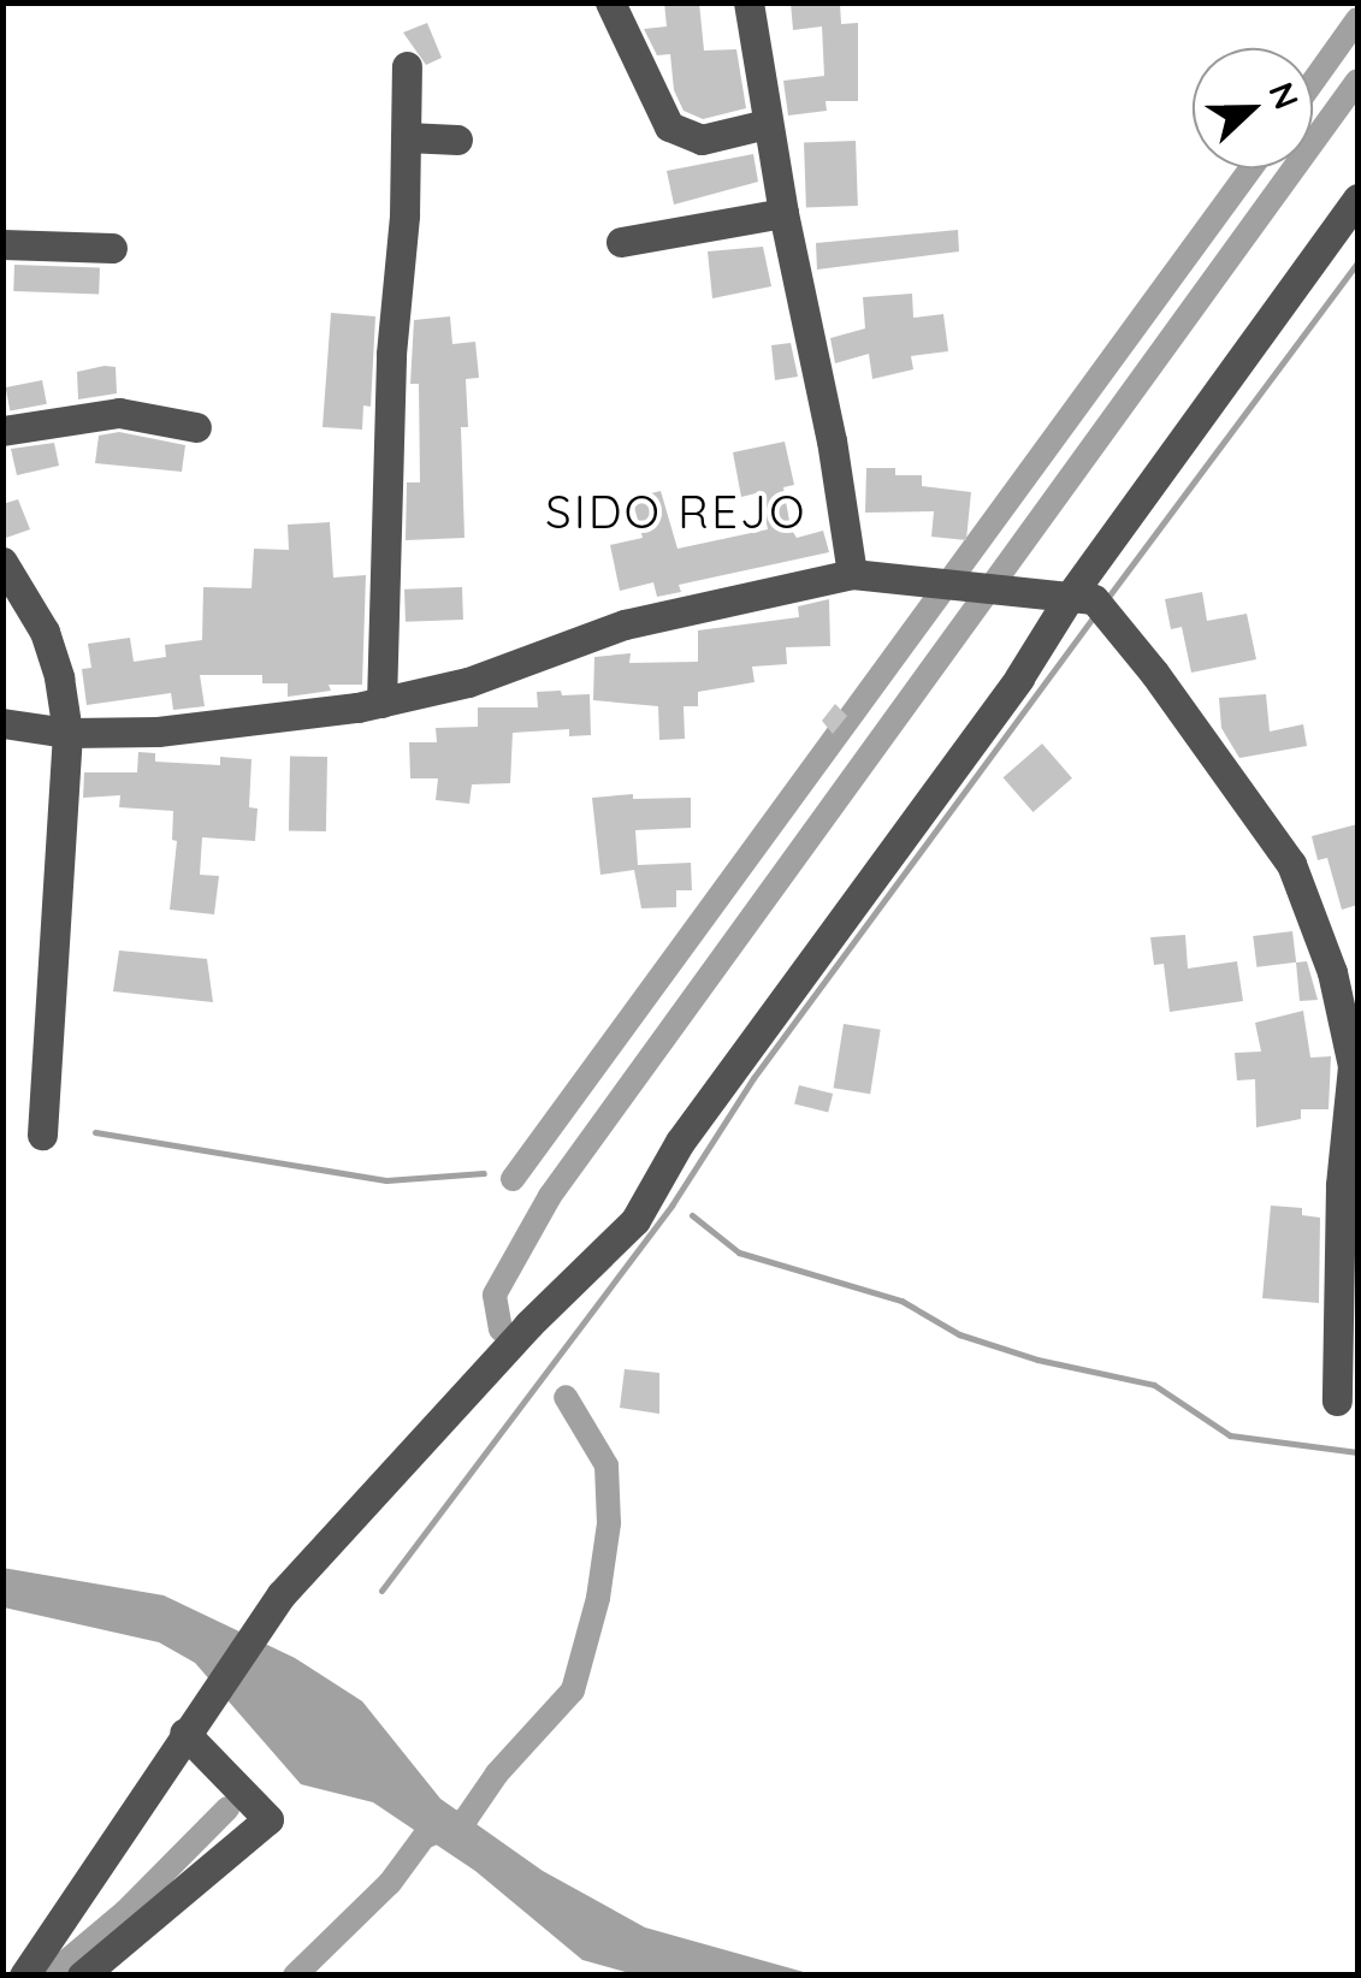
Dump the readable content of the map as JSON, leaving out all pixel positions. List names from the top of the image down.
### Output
{
  "districts": ["SIDO REJO"],
  "north": "right"
}
